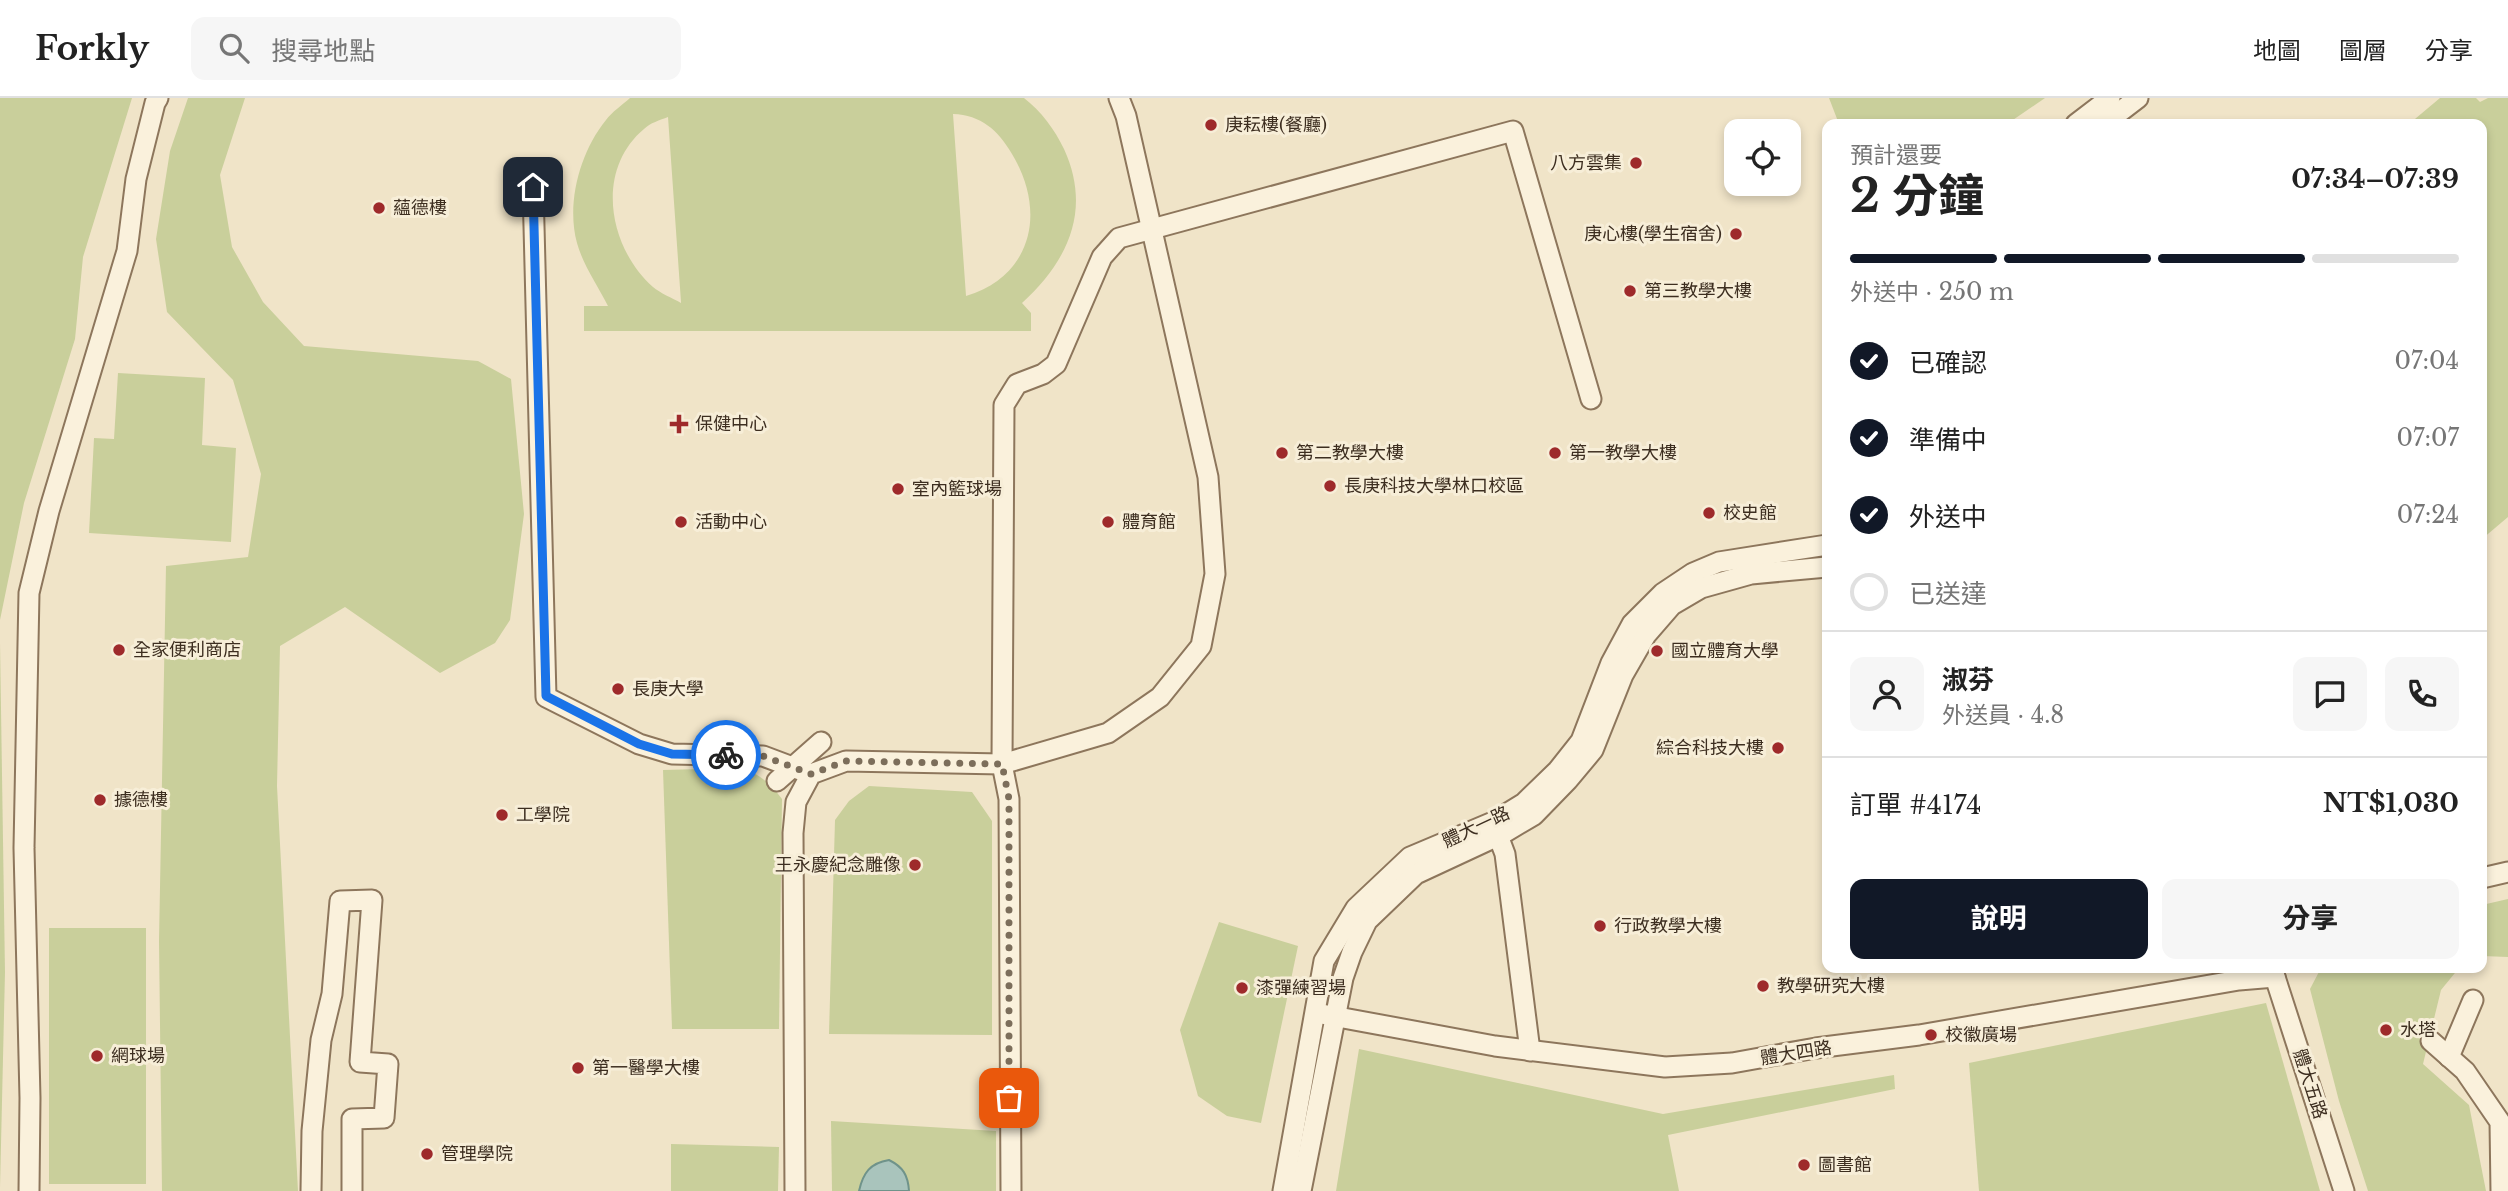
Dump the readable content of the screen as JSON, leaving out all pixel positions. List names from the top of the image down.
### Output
{
  "streets": {
    "street": ["體大一路", "體大四路", "體大五路"]
  },
  "crossings": [
    ["體大一路", "體大四路"]
  ],
  "places": {
    "other": [
      "庚耘樓(餐廳)",
      "八方雲集",
      "蘊德樓",
      "庚心樓(學生宿舍)",
      "第三教學大樓",
      "第二教學大樓",
      "第一教學大樓",
      "長庚科技大學林口校區",
      "室內籃球場",
      "校史館",
      "活動中心",
      "體育館",
      "全家便利商店",
      "國立體育大學",
      "長庚大學",
      "綜合科技大樓",
      "據德樓",
      "工學院",
      "王永慶紀念雕像",
      "行政教學大樓",
      "教學研究大樓",
      "漆彈練習場",
      "水塔",
      "校徽廣場",
      "網球場",
      "第一醫學大樓",
      "管理學院",
      "圖書館"
    ],
    "health": ["保健中心"]
  },
  "page": {
    "header": "Forkly",
    "search": "搜尋地點",
    "nav": ["地圖", "圖層", "分享"],
    "heading": ["2 分鐘", "預計還要", "07:34–07:39"],
    "panel": [
      "淑芬",
      "外送員 · 4.8",
      "訂單 #4174",
      "NT$1,030"
    ],
    "bar": "外送中 · 250 m",
    "list": [
      ["已確認", "07:04"],
      ["準備中", "07:07"],
      ["外送中", "07:24"],
      "已送達"
    ],
    "buttons": ["說明", "分享"]
  }
}
